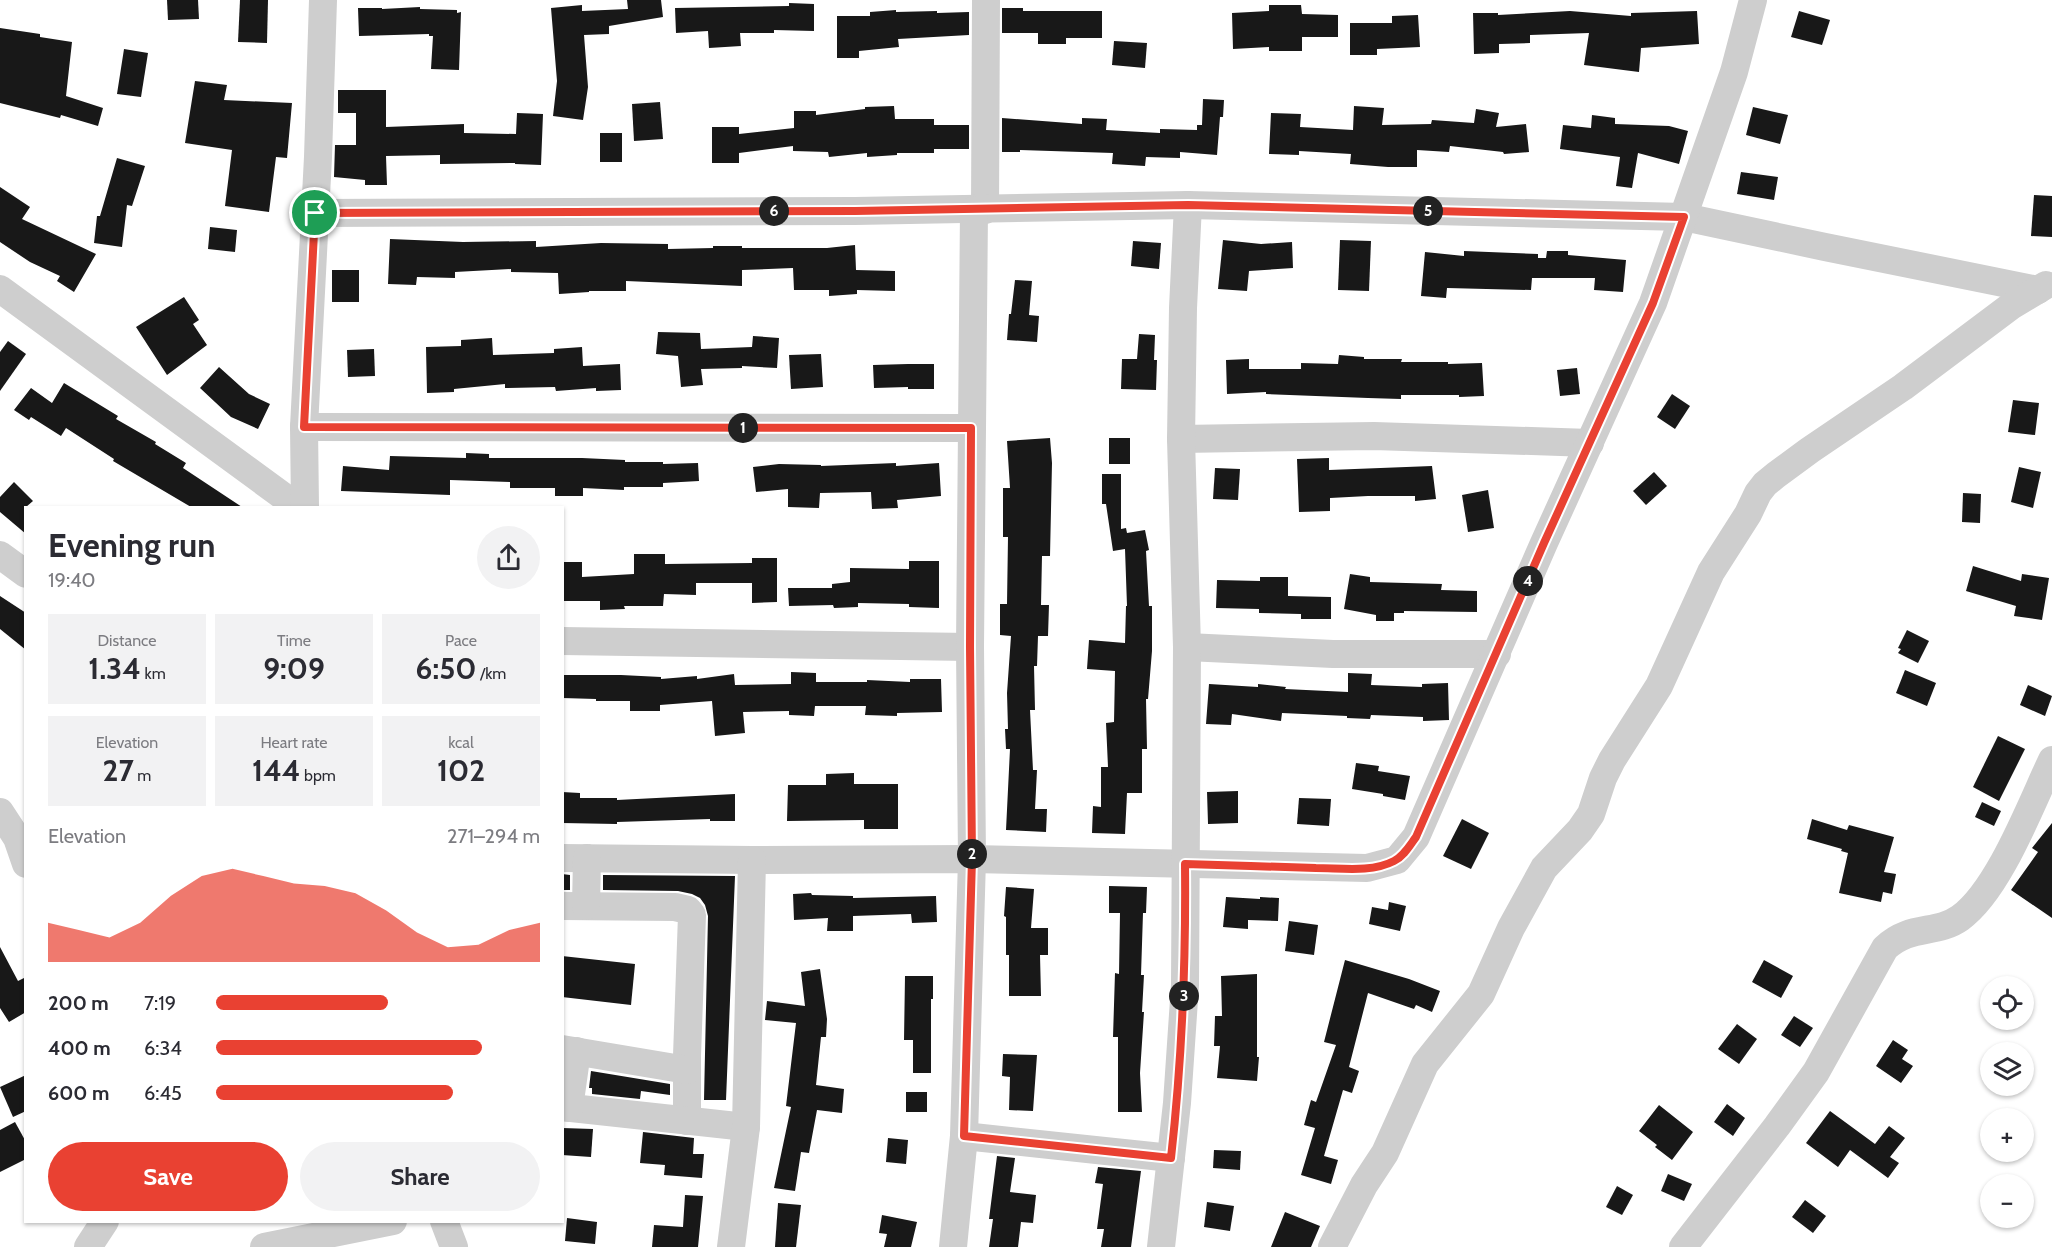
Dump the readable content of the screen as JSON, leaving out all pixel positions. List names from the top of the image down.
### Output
{
  "page": {
    "pins": [
      "5",
      "6",
      "1",
      "4",
      "2",
      "3"
    ],
    "heading": ["Evening run", "19:40"],
    "stats": [
      ["Distance", "1.34 km"],
      ["Time", "9:09"],
      ["Pace", "6:50 /km"],
      ["Elevation", "27 m"],
      ["Heart rate", "144 bpm"],
      ["kcal", "102"]
    ],
    "chart": ["Elevation", "271–294 m"],
    "map_buttons": ["+", "−"],
    "list": [
      {
        "name": "200 m",
        "note": "7:19"
      },
      {
        "name": "400 m",
        "note": "6:34"
      },
      {
        "name": "600 m",
        "note": "6:45"
      }
    ],
    "buttons": ["Save", "Share"]
  }
}
